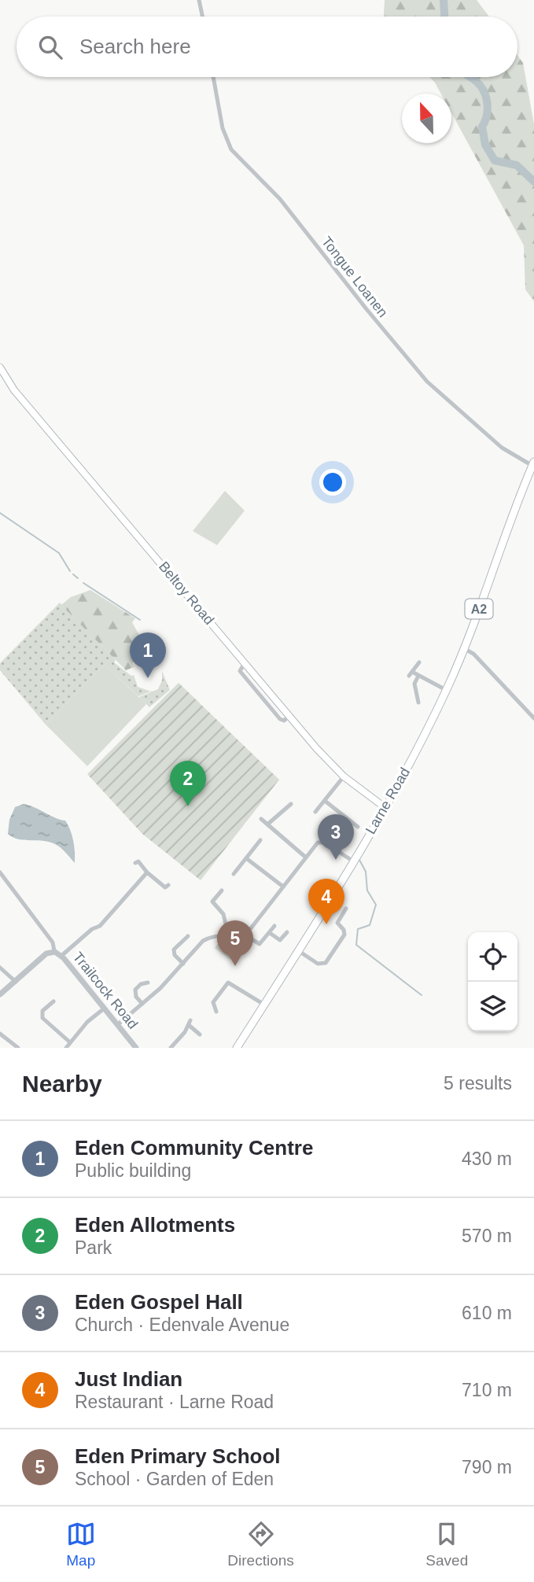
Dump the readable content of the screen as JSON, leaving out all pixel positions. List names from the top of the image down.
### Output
{
  "streets": {
    "main road": ["Beltoy Road", "A2", "Larne Road"],
    "street": ["Tongue Loanen", "Trailcock Road"]
  },
  "crossings": [
    ["Tongue Loanen", "Larne Road"],
    ["Beltoy Road", "Larne Road"]
  ],
  "north": "top",
  "page": {
    "search": "Search here",
    "pins": [
      "1",
      "2",
      "3",
      "4",
      "5"
    ],
    "heading": ["Nearby", "5 results"],
    "list": [
      {
        "mark": "1",
        "name": "Eden Community Centre",
        "note": "Public building",
        "value": "430 m"
      },
      {
        "mark": "2",
        "name": "Eden Allotments",
        "note": "Park",
        "value": "570 m"
      },
      {
        "mark": "3",
        "name": "Eden Gospel Hall",
        "note": "Church · Edenvale Avenue",
        "value": "610 m"
      },
      {
        "mark": "4",
        "name": "Just Indian",
        "note": "Restaurant · Larne Road",
        "value": "710 m"
      },
      {
        "mark": "5",
        "name": "Eden Primary School",
        "note": "School · Garden of Eden",
        "value": "790 m"
      }
    ],
    "nav": ["Map", "Directions", "Saved"]
  }
}
